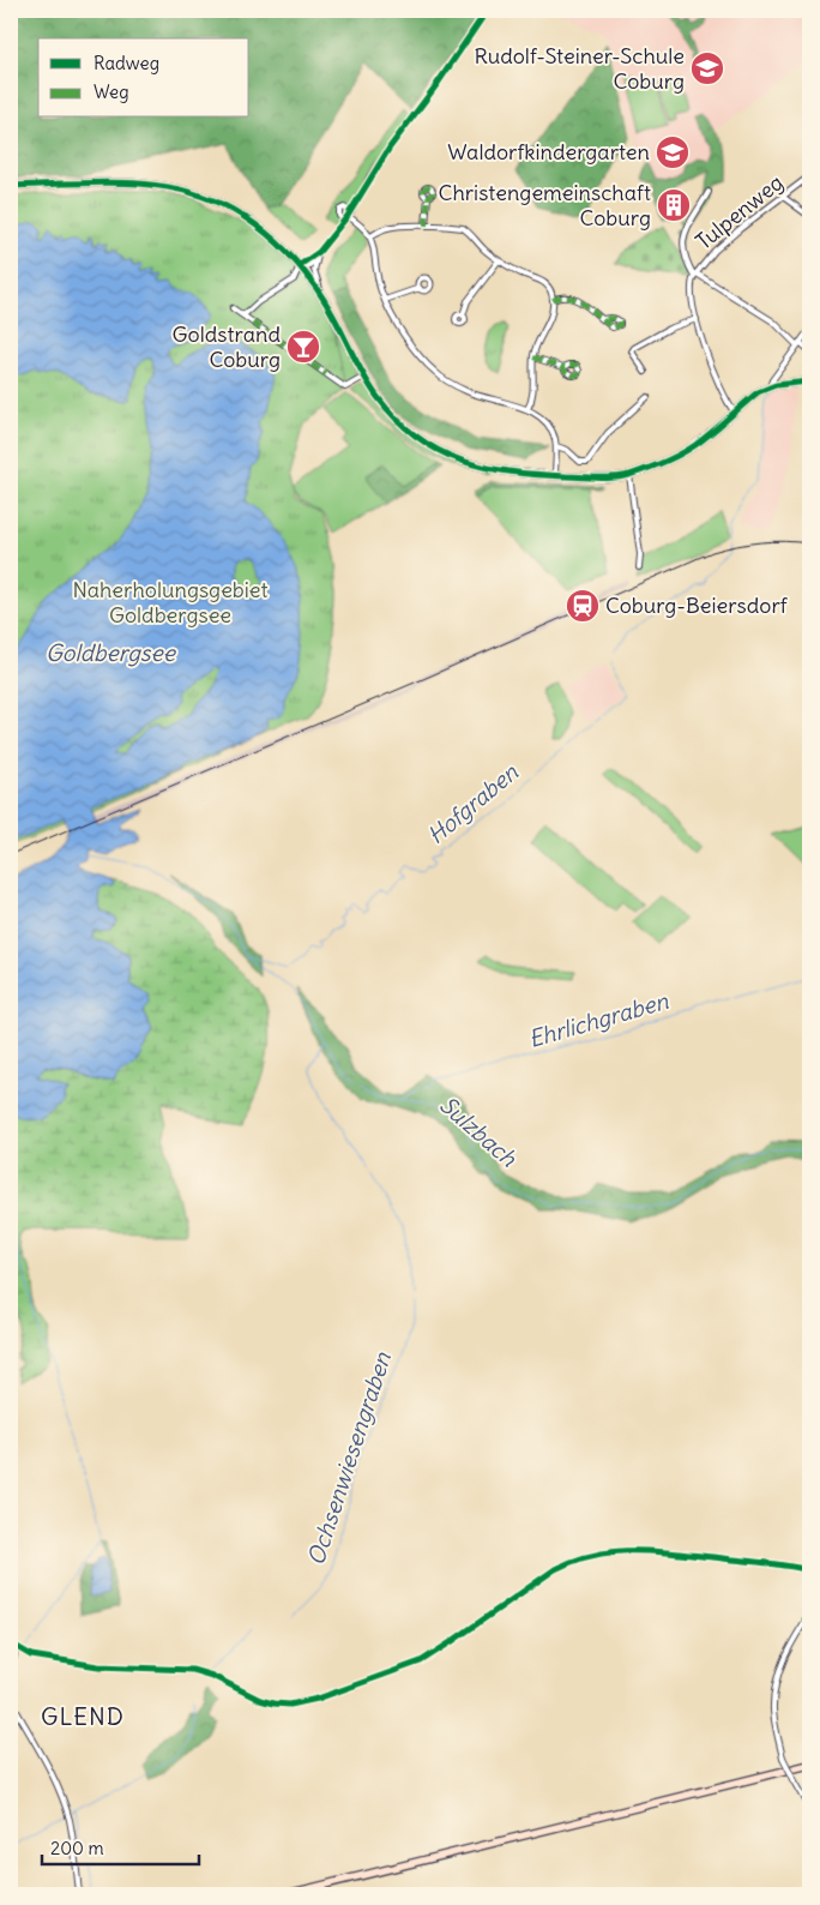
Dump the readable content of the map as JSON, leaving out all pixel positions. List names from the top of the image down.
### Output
{
  "streets": {
    "street": ["Tulpenweg"]
  },
  "districts": ["GLEND"],
  "water": [
    "Goldbergsee",
    "Hofgraben",
    "Ehrlichgraben",
    "Sulzbach",
    "Ochsenwiesengraben"
  ],
  "parks": ["Naherholungsgebiet Goldbergsee"],
  "places": {
    "school or university": ["Rudolf-Steiner-Schule Coburg", "Waldorfkindergarten"],
    "building": ["Christengemeinschaft Coburg"],
    "bar": ["Goldstrand Coburg"],
    "station": ["Coburg-Beiersdorf"]
  },
  "legend": ["Radweg", "Weg"],
  "scale_bar": "200 m"
}
